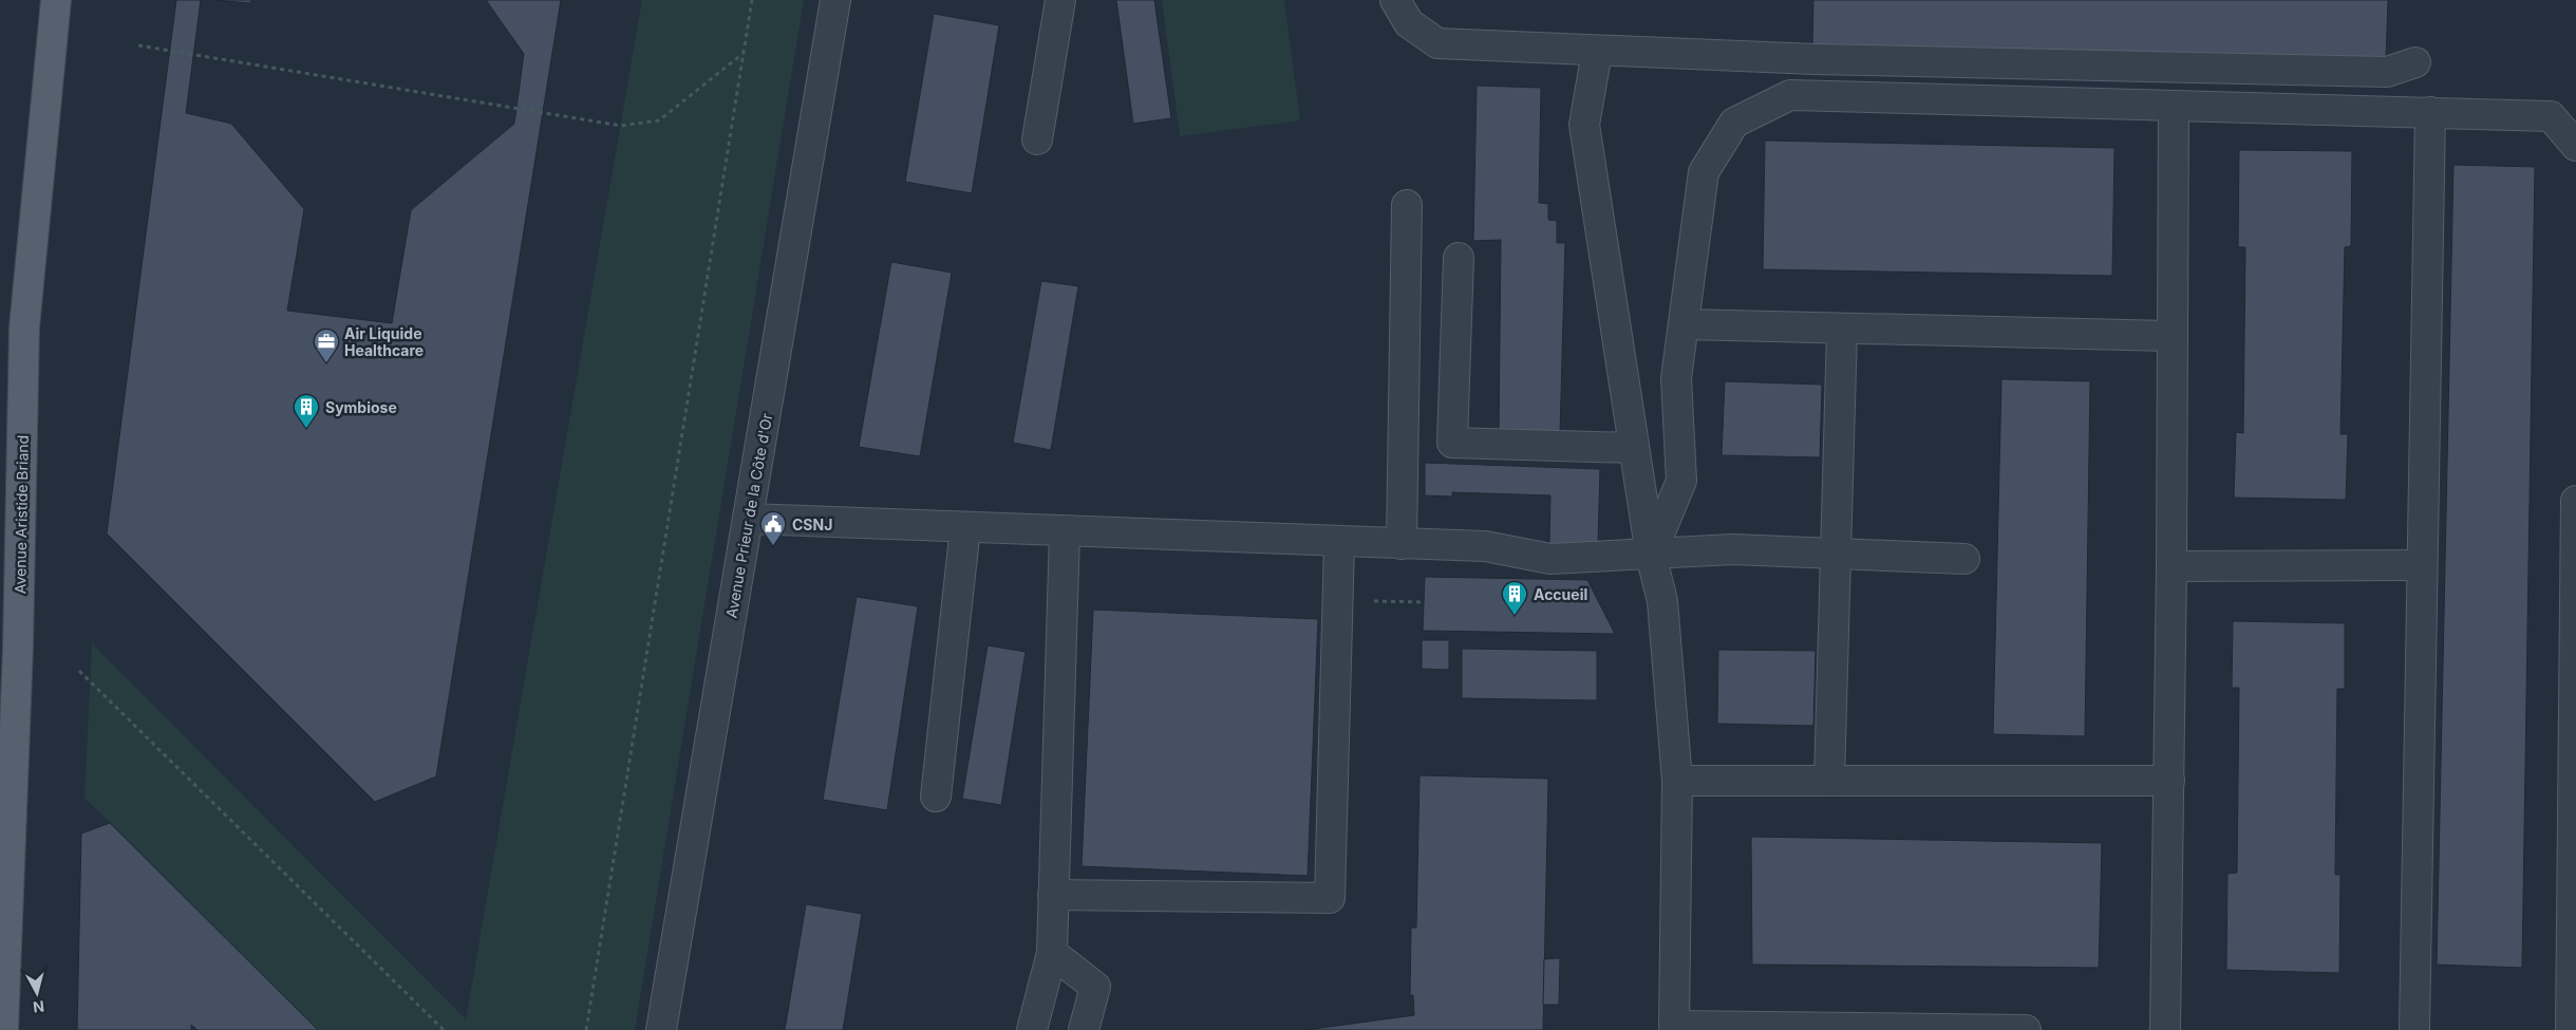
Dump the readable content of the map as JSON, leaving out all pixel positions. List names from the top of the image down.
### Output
{
  "streets": {
    "main road": ["Avenue Aristide Briand"],
    "street": ["Avenue Prieur de la Côte d'Or"]
  },
  "places": {
    "office": ["Air Liquide Healthcare"],
    "building": ["Symbiose", "Accueil"],
    "public building": ["CSNJ"]
  },
  "north": "bottom"
}
